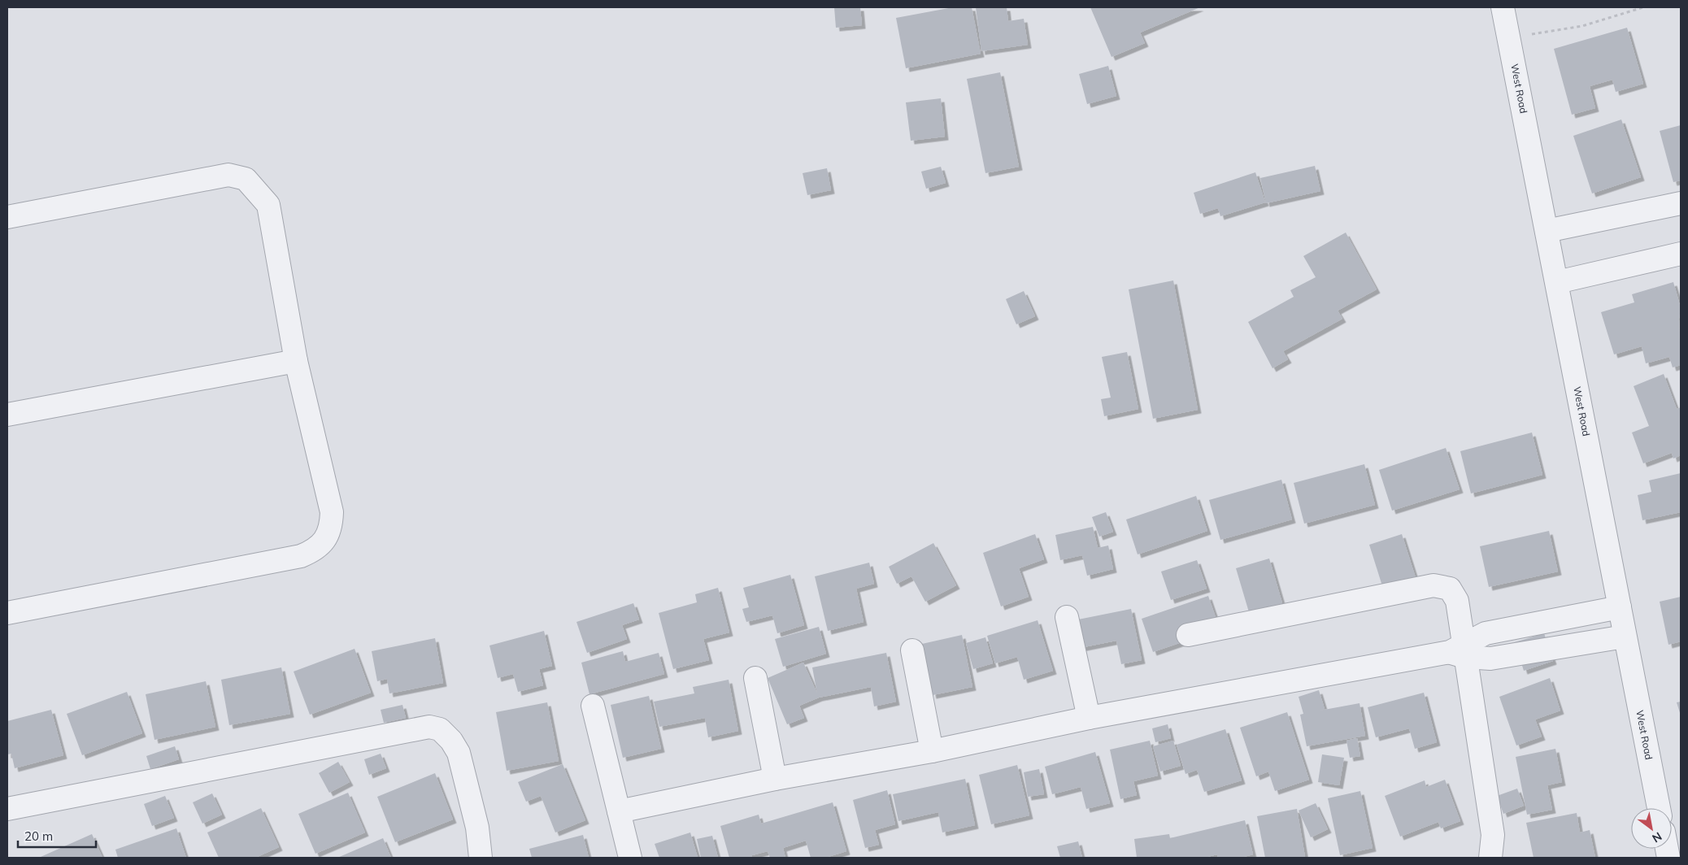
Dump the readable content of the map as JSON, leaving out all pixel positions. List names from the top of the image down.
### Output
{
  "streets": {
    "street": ["West Road"]
  },
  "scale_bar": "20 m",
  "north": "bottom right"
}
